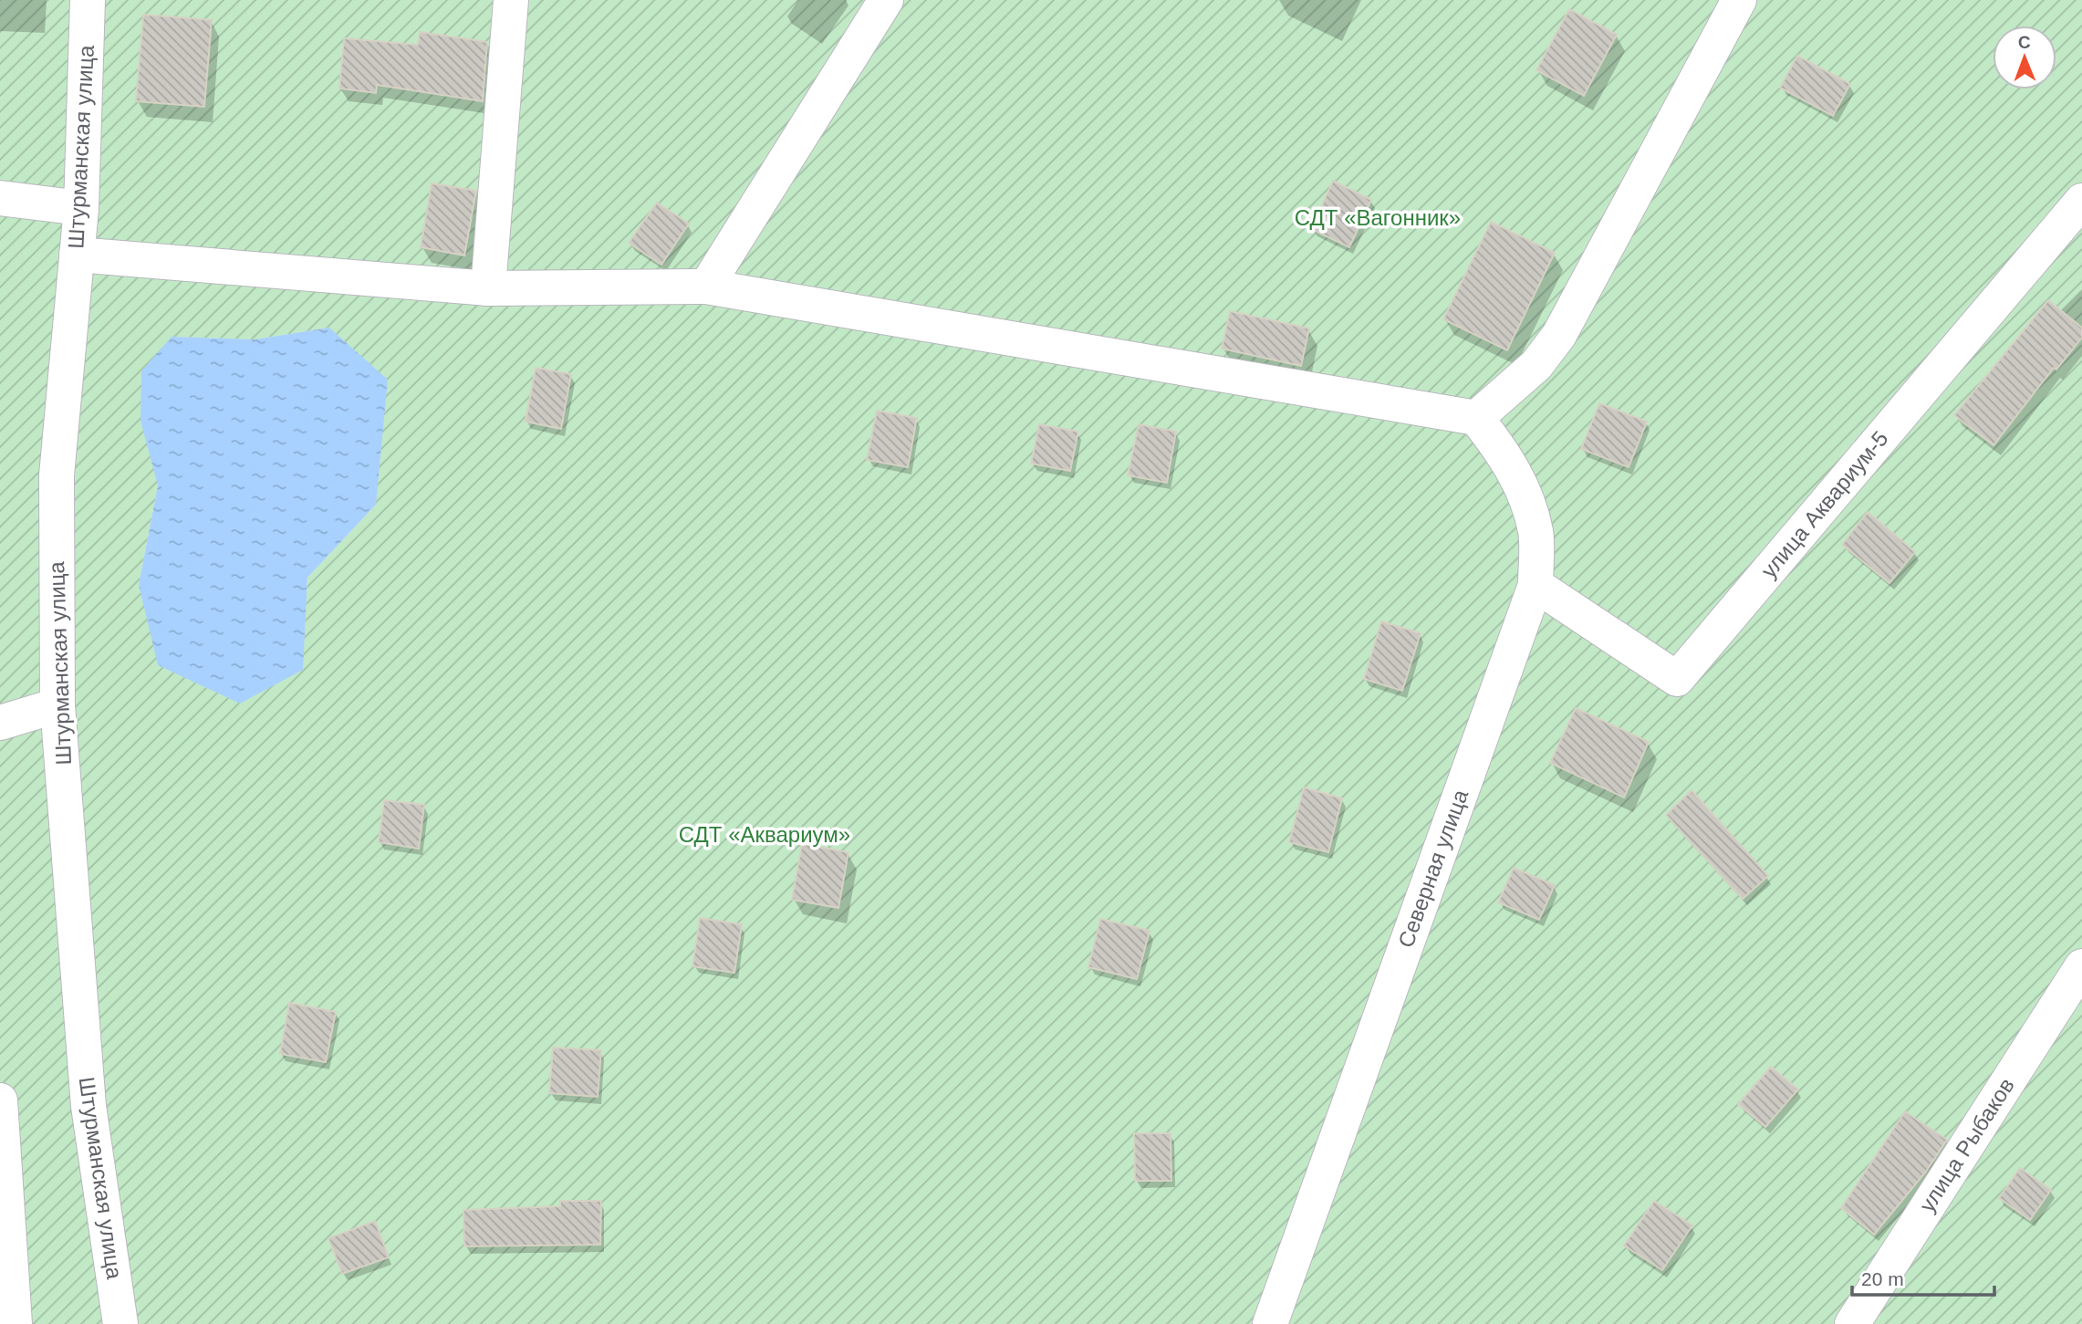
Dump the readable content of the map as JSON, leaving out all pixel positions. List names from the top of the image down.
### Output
{
  "streets": {
    "street": [
      "Штурманская улица",
      "улица Аквариум-5",
      "Северная улица",
      "улица Рыбаков"
    ]
  },
  "crossings": [
    ["улица Аквариум-5", "Северная улица"]
  ],
  "parks": ["СДТ «Вагонник»", "СДТ «Аквариум»"],
  "scale_bar": "20 m",
  "north": "top"
}
